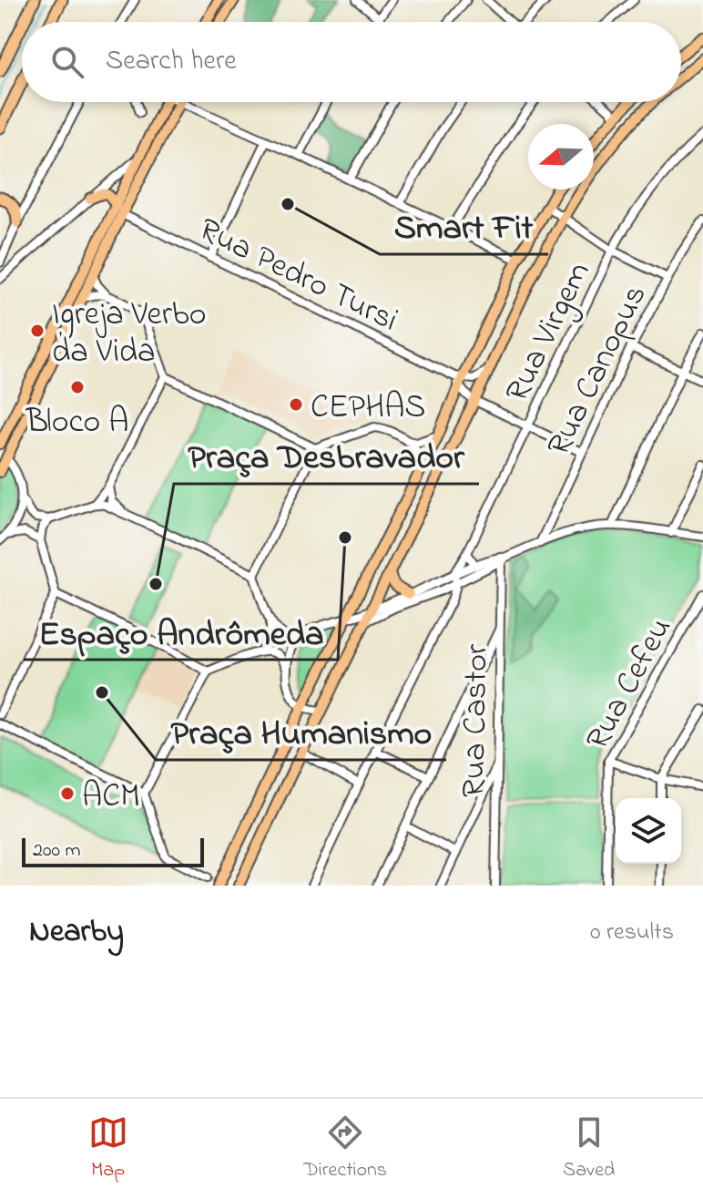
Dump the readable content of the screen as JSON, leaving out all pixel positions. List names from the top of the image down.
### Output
{
  "streets": {
    "street": [
      "Rua Pedro Tursi",
      "Rua Virgem",
      "Rua Canopus",
      "Rua Cefeu",
      "Rua Castor"
    ]
  },
  "crossings": [
    ["Rua Pedro Tursi", "Rua Virgem"],
    ["Rua Pedro Tursi", "Rua Canopus"]
  ],
  "places": [
    "Smart Fit",
    "Igreja Verbo da Vida",
    "Bloco A",
    "CEPHAS",
    "Espaço Andrômeda",
    "Praça Desbravador",
    "Praça Humanismo",
    "ACM"
  ],
  "scale_bar": "200 m",
  "north": "left",
  "page": {
    "search": "Search here",
    "scale": "200 m",
    "heading": ["Nearby", "0 results"],
    "nav": ["Map", "Directions", "Saved"]
  }
}
